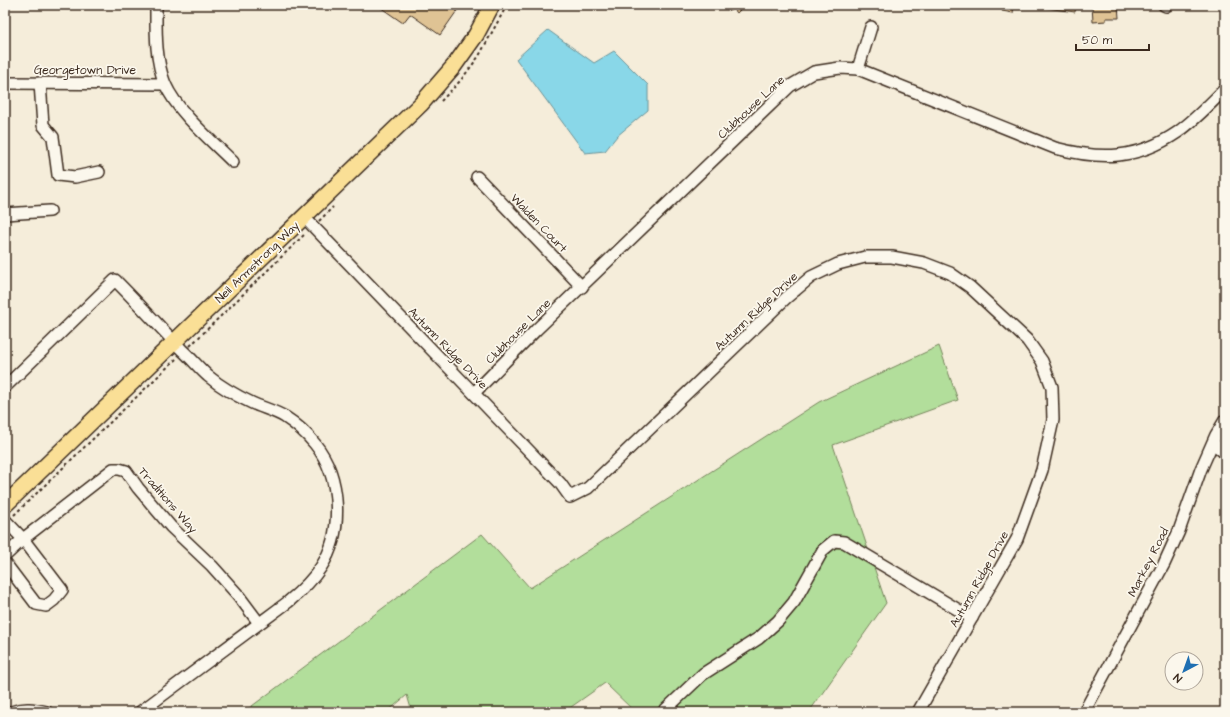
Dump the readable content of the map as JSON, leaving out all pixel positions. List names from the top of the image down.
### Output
{
  "streets": {
    "main road": ["Neil Armstrong Way"],
    "street": [
      "Georgetown Drive",
      "Clubhouse Lane",
      "Walden Court",
      "Autumn Ridge Drive",
      "Traditions Way",
      "Markey Road"
    ]
  },
  "crossings": [
    ["Clubhouse Lane", "Walden Court"],
    ["Clubhouse Lane", "Autumn Ridge Drive"],
    ["Neil Armstrong Way", "Autumn Ridge Drive"]
  ],
  "scale_bar": "50 m",
  "north": "bottom left"
}
